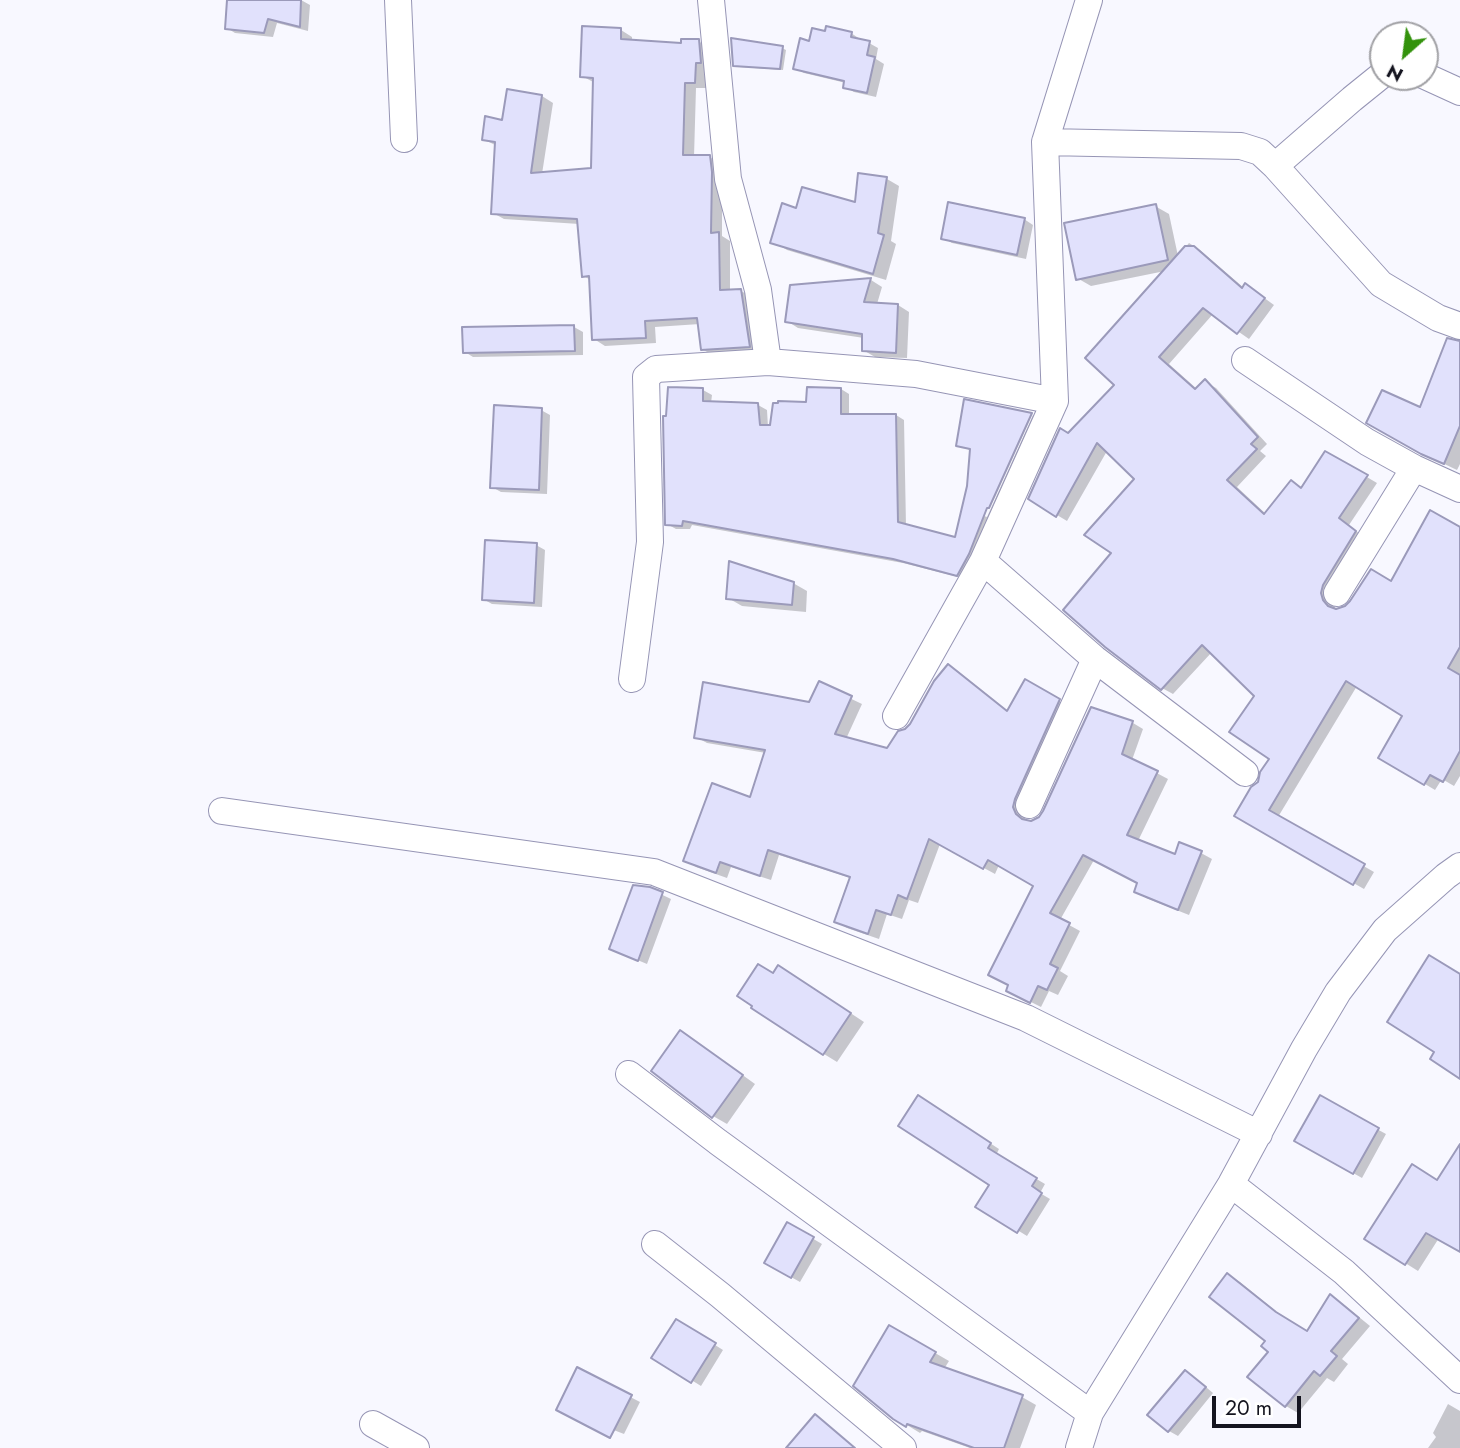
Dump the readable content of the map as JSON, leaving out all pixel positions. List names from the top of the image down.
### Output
{
  "scale_bar": "20 m",
  "north": "bottom left"
}
